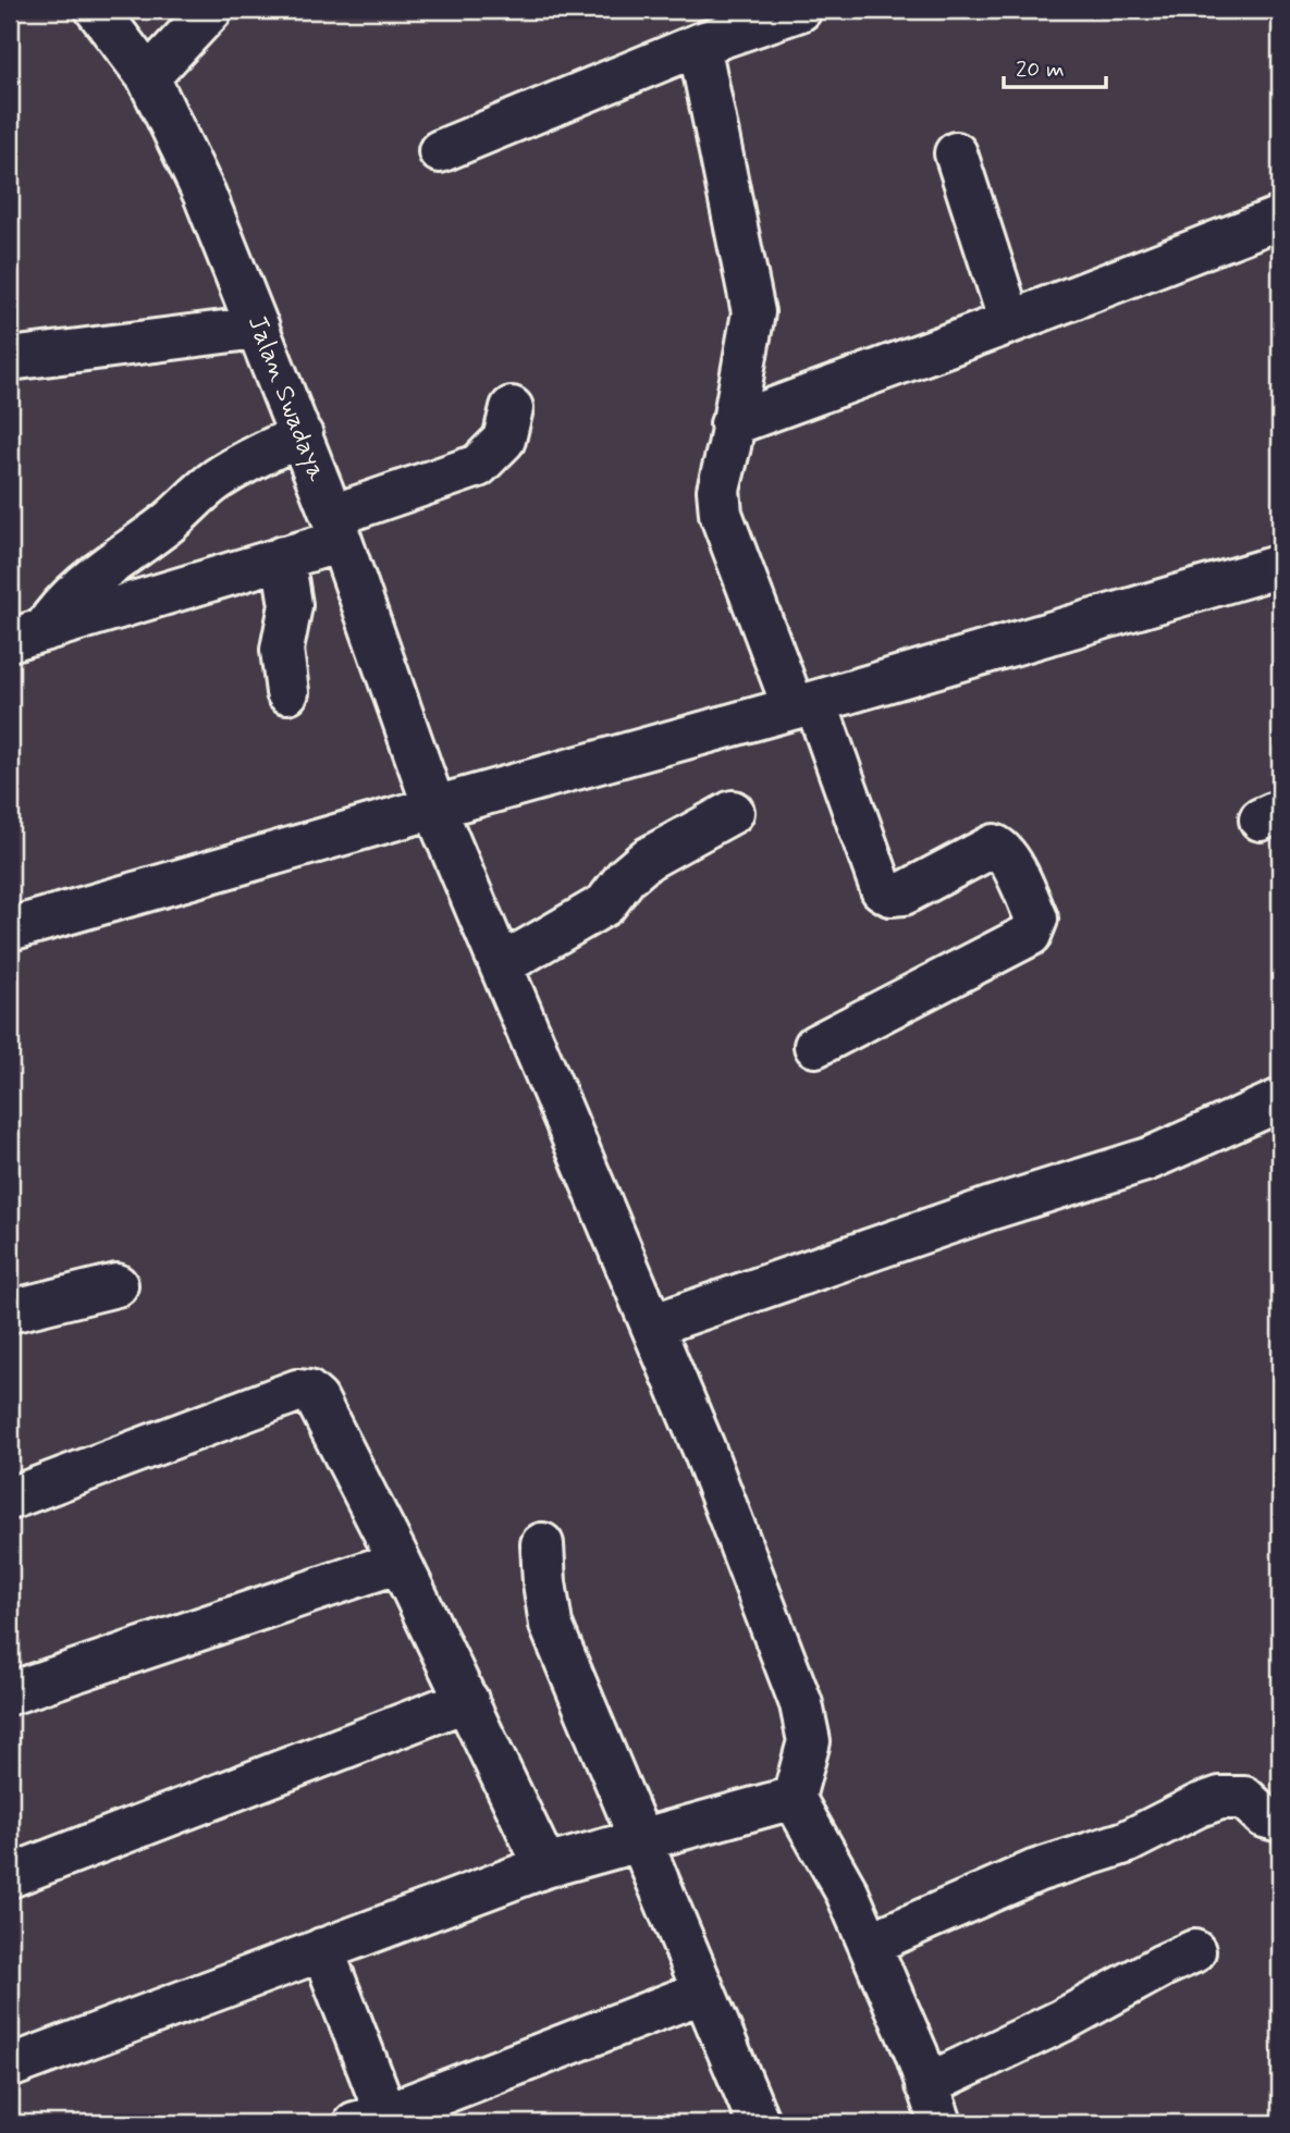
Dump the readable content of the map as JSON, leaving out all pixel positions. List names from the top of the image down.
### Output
{
  "streets": {
    "street": ["Jalan Swadaya"]
  },
  "scale_bar": "20 m"
}
